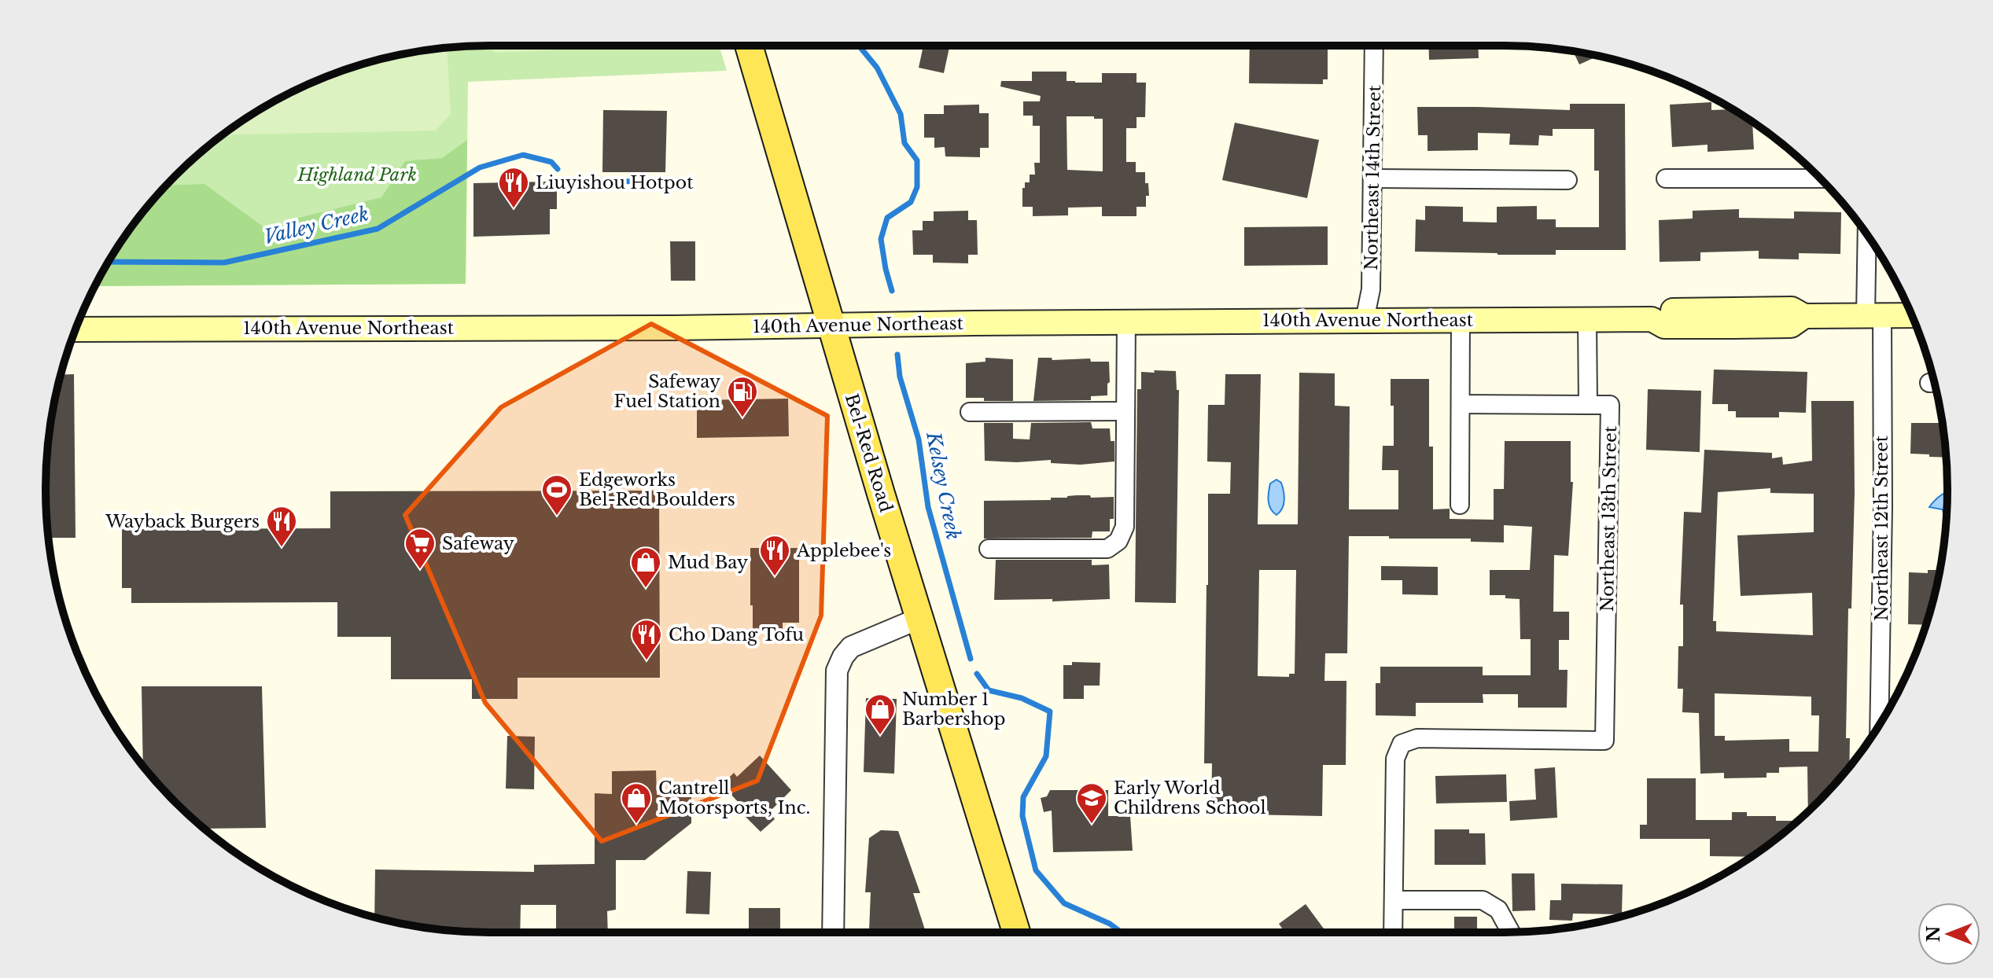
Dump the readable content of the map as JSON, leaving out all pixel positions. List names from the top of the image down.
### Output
{
  "streets": {
    "main road": ["140th Avenue Northeast", "Bel-Red Road"],
    "street": ["Northeast 14th Street", "Northeast 13th Street", "Northeast 12th Street"]
  },
  "crossings": [
    ["Northeast 14th Street", "140th Avenue Northeast"],
    ["140th Avenue Northeast", "Bel-Red Road"],
    ["140th Avenue Northeast", "Northeast 13th Street"],
    ["140th Avenue Northeast", "Northeast 12th Street"]
  ],
  "water": ["Valley Creek", "Kelsey Creek"],
  "parks": ["Highland Park"],
  "places": {
    "restaurant": [
      "Liuyishou Hotpot",
      "Wayback Burgers",
      "Applebee's",
      "Cho Dang Tofu"
    ],
    "fuel station": ["Safeway Fuel Station"],
    "sports": ["Edgeworks Bel-Red Boulders"],
    "supermarket": ["Safeway"],
    "shop": ["Mud Bay", "Number 1 Barbershop", "Cantrell Motorsports, Inc."],
    "school or university": ["Early World Childrens School"]
  },
  "north": "left"
}
